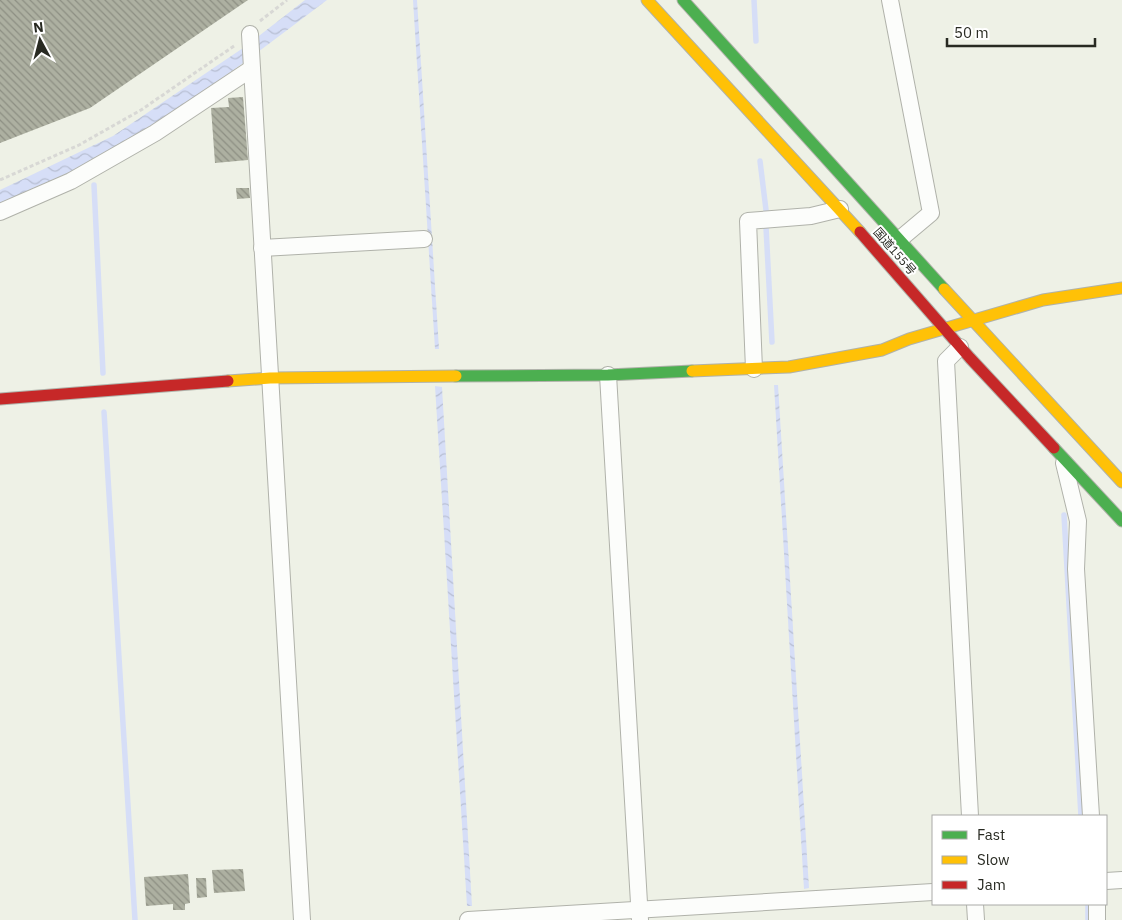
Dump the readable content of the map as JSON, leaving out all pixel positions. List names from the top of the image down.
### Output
{
  "streets": {
    "main road": ["国道155号"]
  },
  "legend": ["Fast", "Slow", "Jam"],
  "scale_bar": "50 m",
  "north": "top"
}
